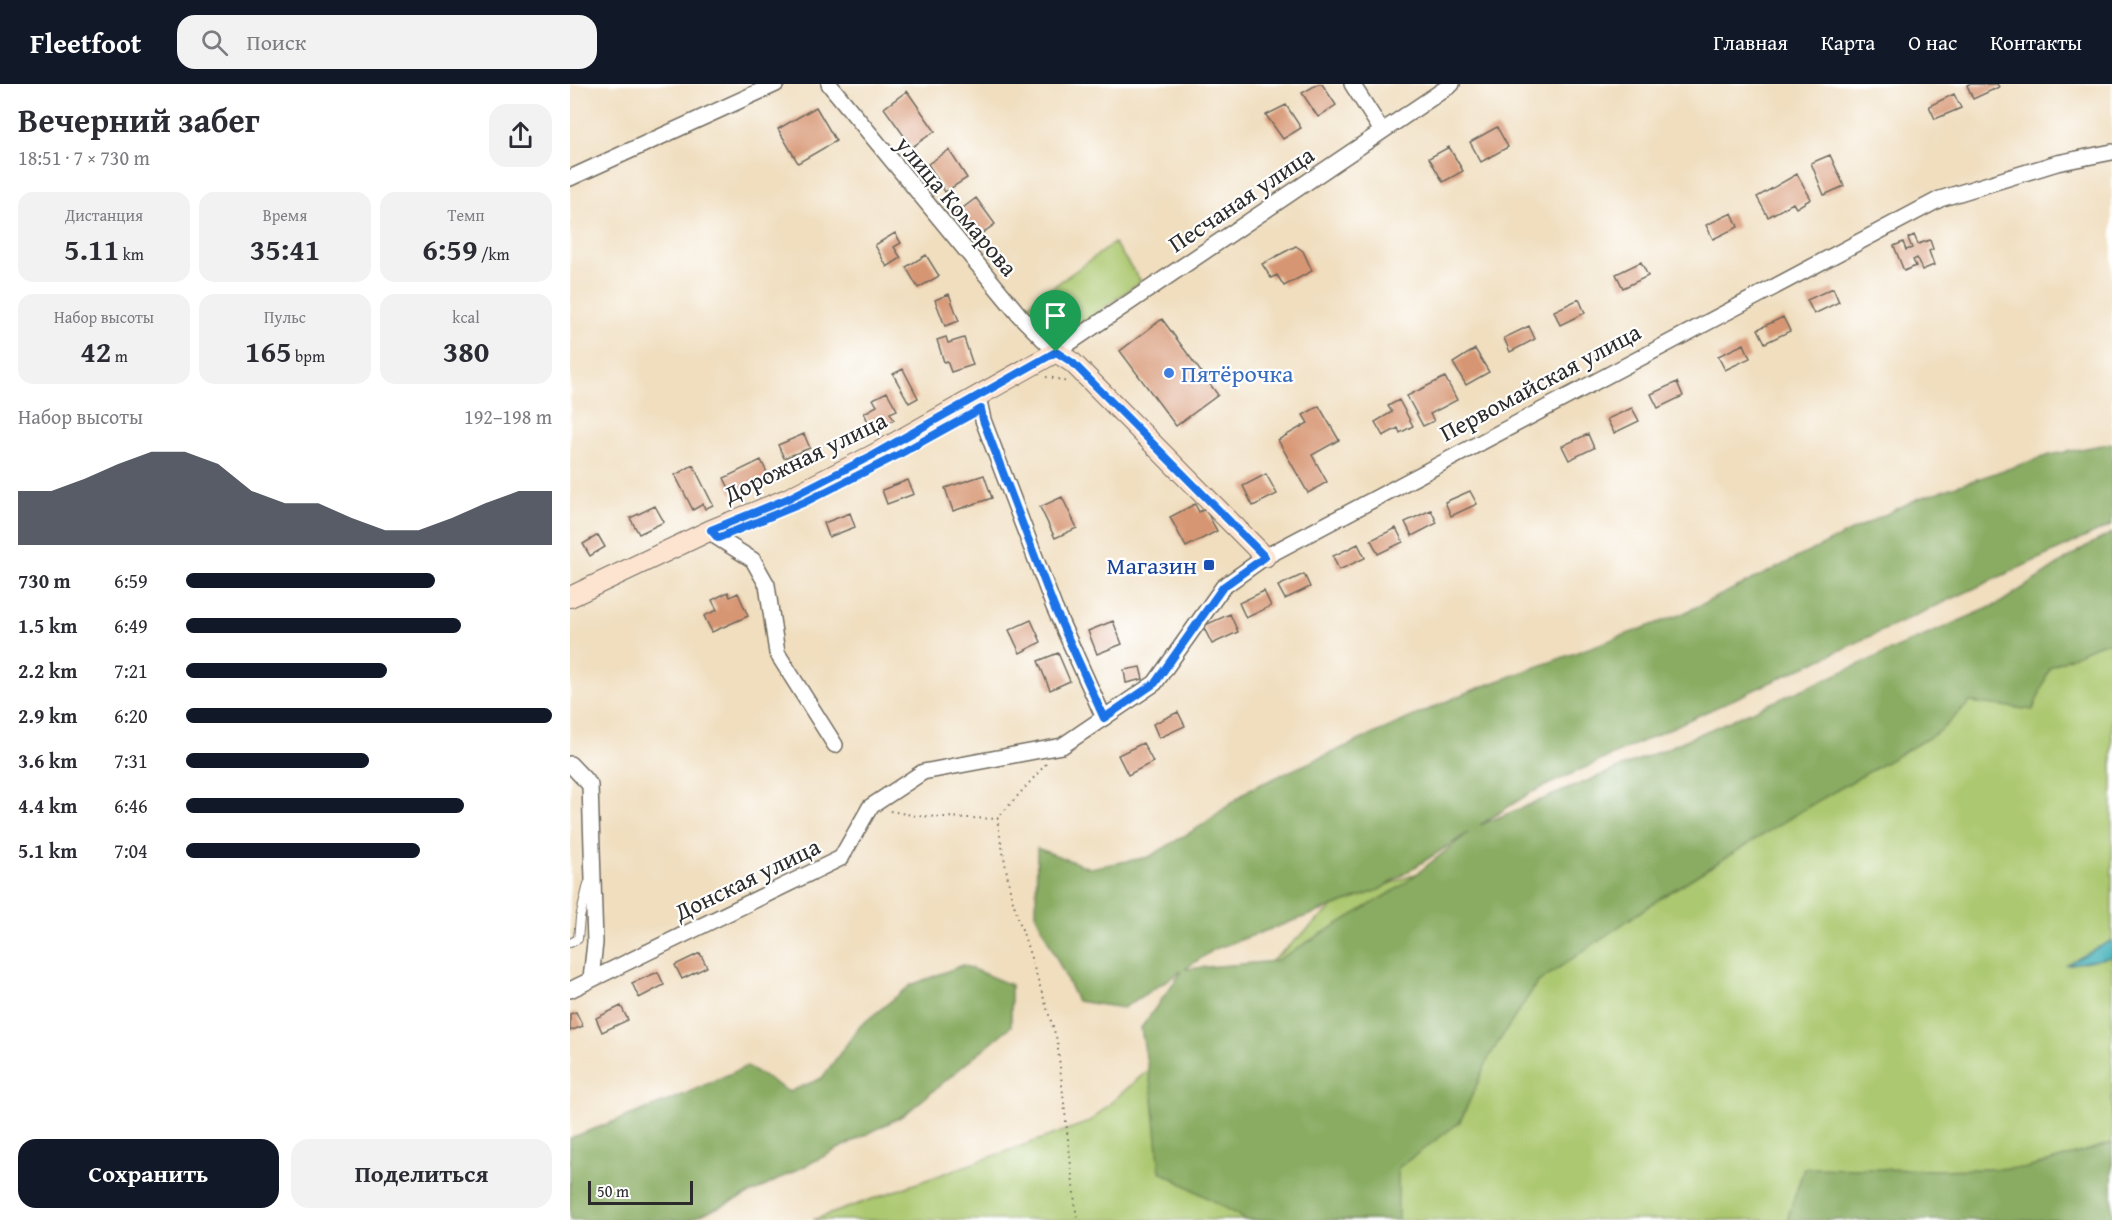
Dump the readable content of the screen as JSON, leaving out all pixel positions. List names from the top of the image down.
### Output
{
  "streets": {
    "street": [
      "Песчаная улица",
      "улица Комарова",
      "Первомайская улица",
      "Дорожная улица",
      "Донская улица"
    ]
  },
  "crossings": [
    ["Песчаная улица", "улица Комарова"],
    ["Песчаная улица", "Дорожная улица"],
    ["улица Комарова", "Дорожная улица"],
    ["Первомайская улица", "Донская улица"]
  ],
  "places": {
    "other": ["Пятёрочка"],
    "transit": ["Магазин"]
  },
  "scale_bar": "50 m",
  "page": {
    "header": "Fleetfoot",
    "search": "Поиск",
    "nav": [
      "Главная",
      "Карта",
      "О нас",
      "Контакты"
    ],
    "heading": ["Вечерний забег", "18:51 · 7 × 730 m"],
    "stats": [
      ["Дистанция", "5.11 km"],
      ["Время", "35:41"],
      ["Темп", "6:59 /km"],
      ["Набор высоты", "42 m"],
      ["Пульс", "165 bpm"],
      ["kcal", "380"]
    ],
    "chart": ["Набор высоты", "192–198 m"],
    "list": [
      {
        "name": "730 m",
        "note": "6:59"
      },
      {
        "name": "1.5 km",
        "note": "6:49"
      },
      {
        "name": "2.2 km",
        "note": "7:21"
      },
      {
        "name": "2.9 km",
        "note": "6:20"
      },
      {
        "name": "3.6 km",
        "note": "7:31"
      },
      {
        "name": "4.4 km",
        "note": "6:46"
      },
      {
        "name": "5.1 km",
        "note": "7:04"
      }
    ],
    "buttons": ["Сохранить", "Поделиться"],
    "scale": "50 m"
  }
}
